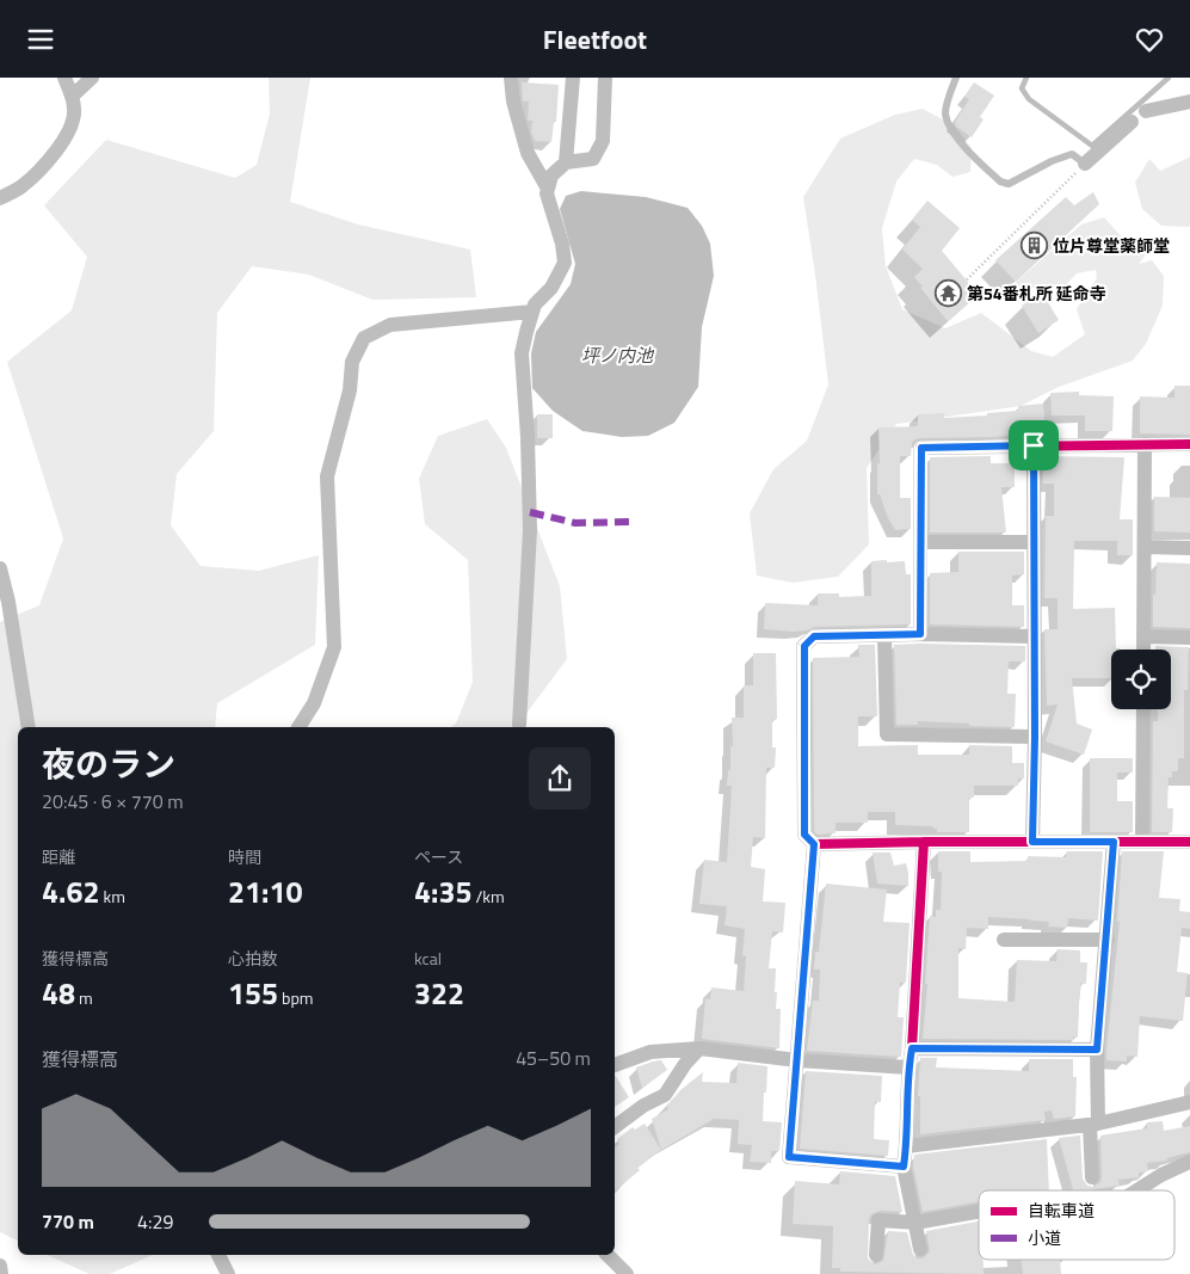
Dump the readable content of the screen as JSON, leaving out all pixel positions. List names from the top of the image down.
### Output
{
  "water": ["坪ノ内池"],
  "places": {
    "building": ["位片尊堂薬師堂"],
    "temple": ["第54番札所 延命寺"]
  },
  "legend": ["自転車道", "小道"],
  "page": {
    "header": "Fleetfoot",
    "heading": ["夜のラン", "20:45 · 6 × 770 m"],
    "stats": [
      ["距離", "4.62 km"],
      ["時間", "21:10"],
      ["ペース", "4:35 /km"],
      ["獲得標高", "48 m"],
      ["心拍数", "155 bpm"],
      ["kcal", "322"]
    ],
    "chart": ["獲得標高", "45–50 m"],
    "list": [
      {
        "name": "770 m",
        "note": "4:29"
      }
    ]
  }
}
